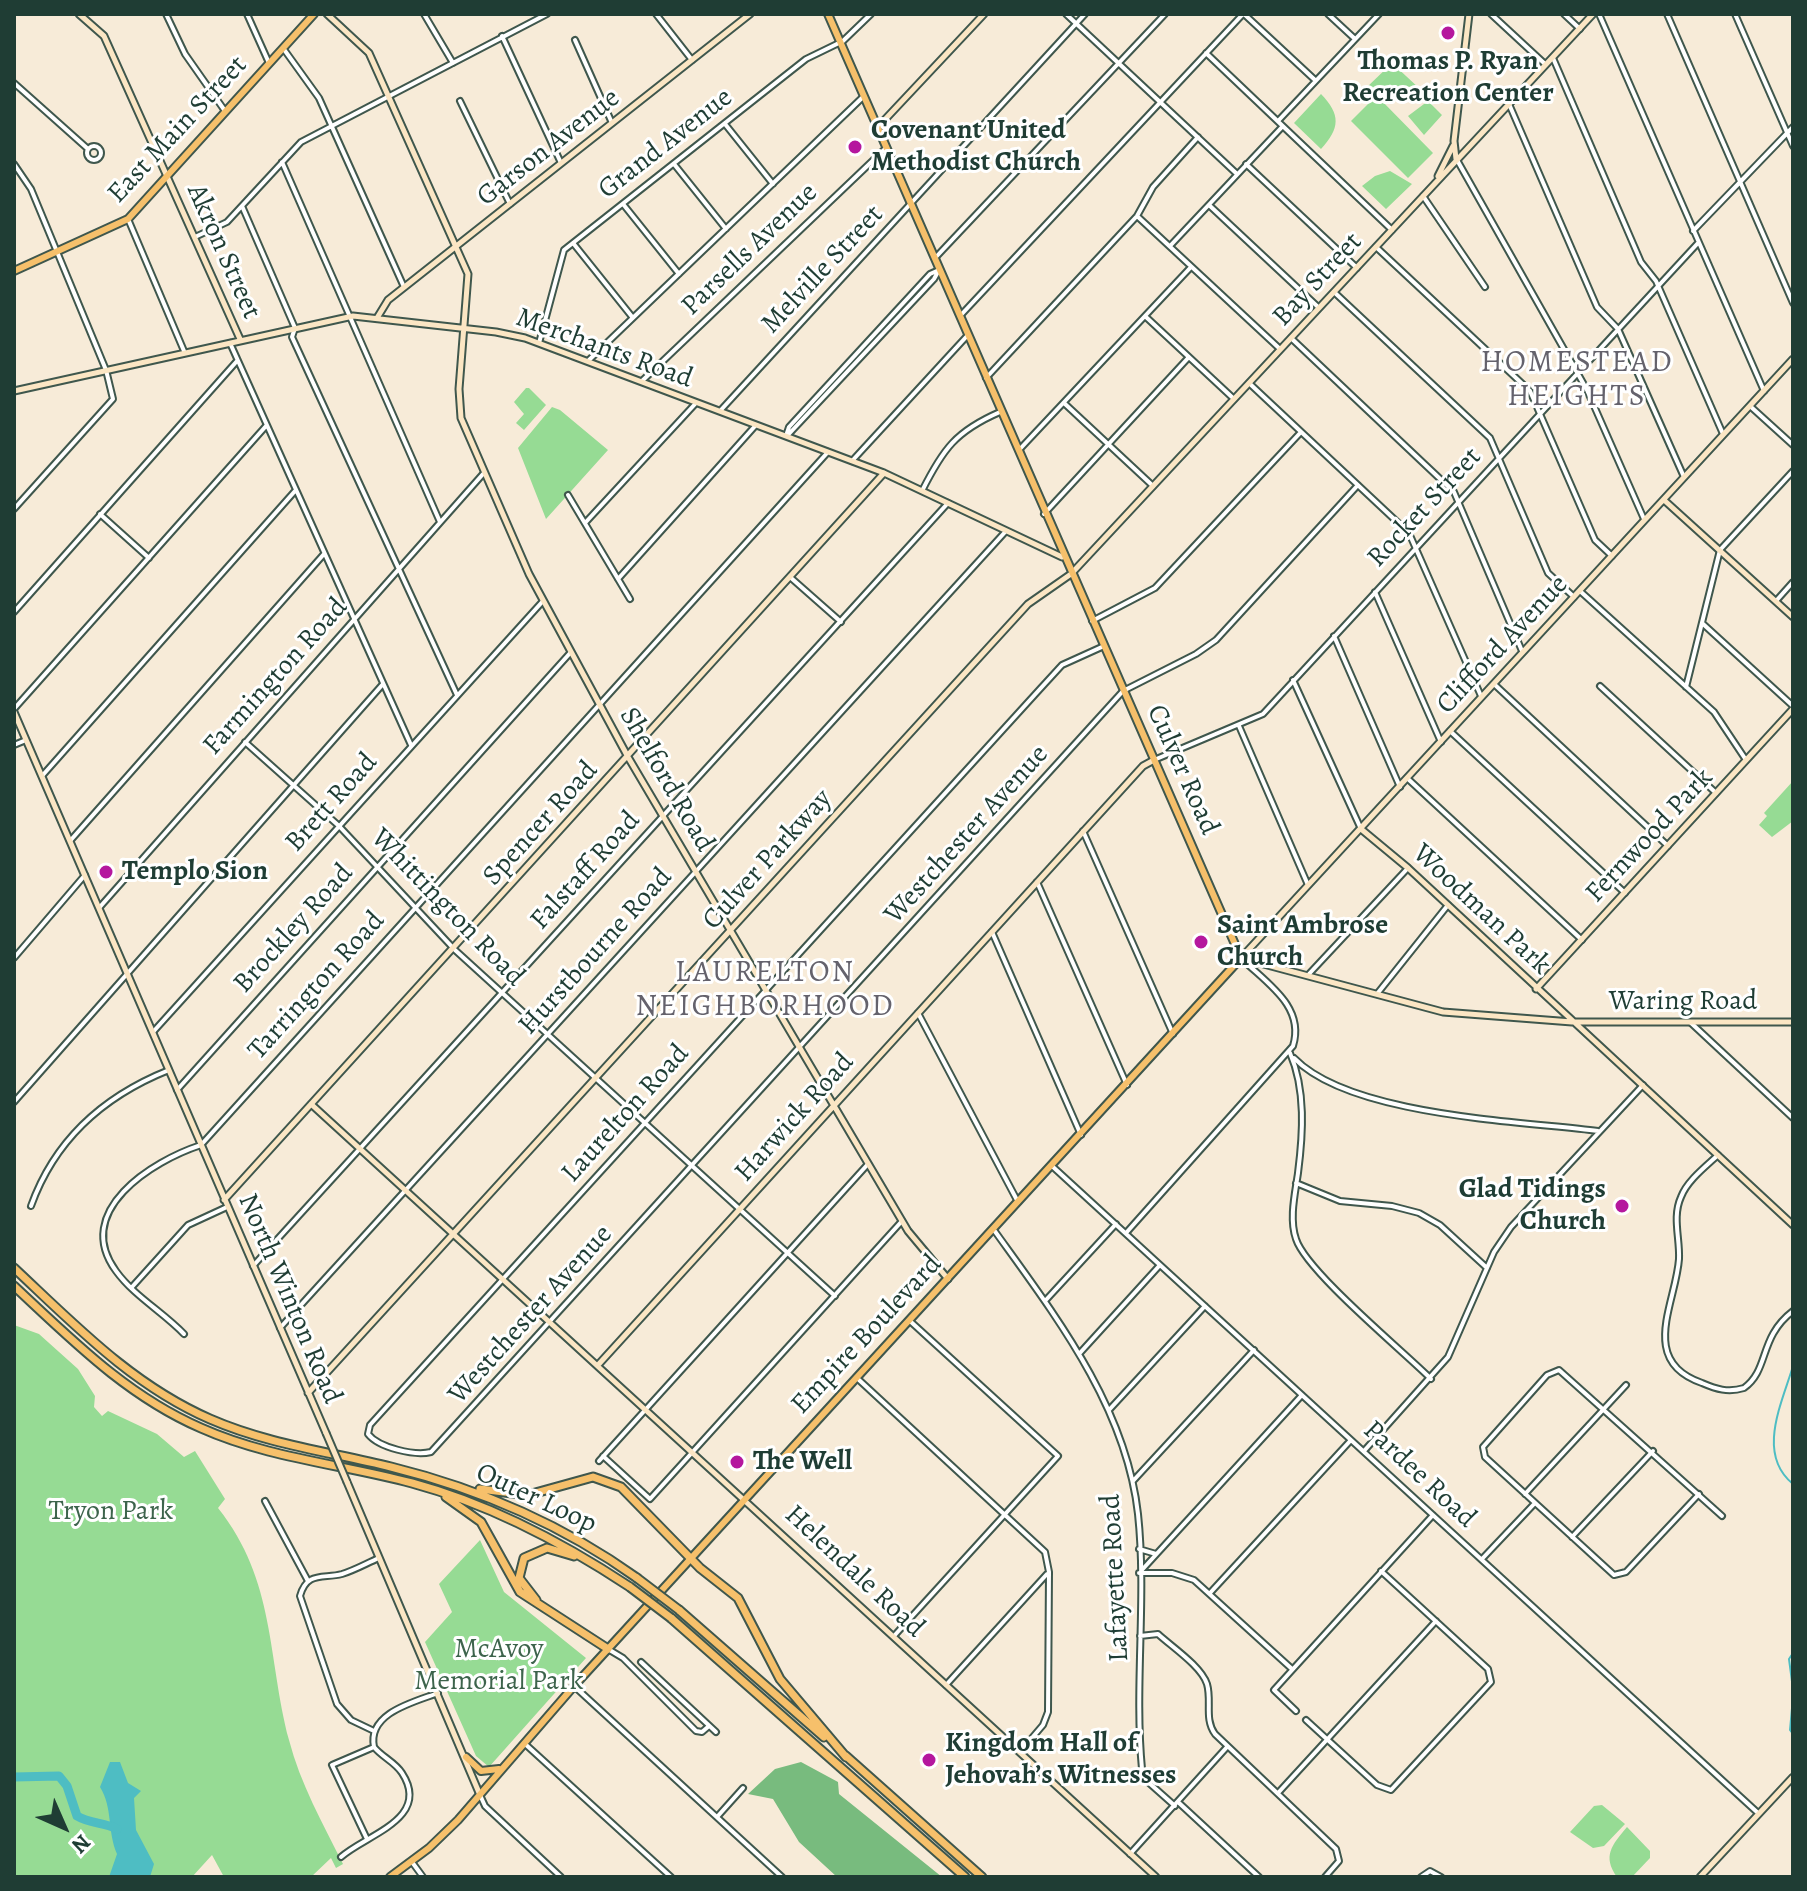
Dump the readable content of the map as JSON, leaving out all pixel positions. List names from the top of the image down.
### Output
{
  "streets": {
    "highway": ["Outer Loop"],
    "main road": ["East Main Street", "Culver Road", "Empire Boulevard"],
    "street": [
      "Grand Avenue",
      "Garson Avenue",
      "Parsells Avenue",
      "Akron Street",
      "Melville Street",
      "Bay Street",
      "Merchants Road",
      "Rocket Street",
      "Clifford Avenue",
      "Farmington Road",
      "Shelford Road",
      "Brett Road",
      "Spencer Road",
      "Westchester Avenue",
      "Fernwood Park",
      "Culver Parkway",
      "Falstaff Road",
      "Whittington Road",
      "Woodman Park",
      "Brockley Road",
      "Hurstbourne Road",
      "Tarrington Road",
      "Waring Road",
      "Laurelton Road",
      "Harwick Road",
      "North Winton Road",
      "Pardee Road",
      "Helendale Road",
      "Lafayette Road"
    ]
  },
  "crossings": [
    ["East Main Street", "Akron Street"],
    ["Grand Avenue", "Merchants Road"],
    ["Grand Avenue", "Culver Road"],
    ["Garson Avenue", "Merchants Road"],
    ["Garson Avenue", "Shelford Road"],
    ["Parsells Avenue", "Merchants Road"],
    ["Parsells Avenue", "Culver Road"],
    ["Akron Street", "Merchants Road"],
    ["Melville Street", "Merchants Road"],
    ["Melville Street", "Culver Road"],
    ["Bay Street", "Culver Road"],
    ["Bay Street", "Culver Parkway"],
    ["Merchants Road", "Culver Road"],
    ["Merchants Road", "Shelford Road"],
    ["Merchants Road", "Spencer Road"],
    ["Merchants Road", "Falstaff Road"],
    ["Merchants Road", "Hurstbourne Road"],
    ["Merchants Road", "Tarrington Road"],
    ["Rocket Street", "Culver Road"],
    ["Rocket Street", "Harwick Road"],
    ["Clifford Avenue", "Culver Road"],
    ["Clifford Avenue", "Woodman Park"],
    ["Clifford Avenue", "Empire Boulevard"],
    ["Farmington Road", "Shelford Road"],
    ["Farmington Road", "Whittington Road"],
    ["Farmington Road", "North Winton Road"],
    ["Culver Road", "Westchester Avenue"],
    ["Culver Road", "Culver Parkway"],
    ["Culver Road", "Laurelton Road"],
    ["Culver Road", "Harwick Road"],
    ["Culver Road", "Empire Boulevard"],
    ["Shelford Road", "Brett Road"],
    ["Shelford Road", "Spencer Road"],
    ["Shelford Road", "Westchester Avenue"],
    ["Shelford Road", "Culver Parkway"],
    ["Shelford Road", "Falstaff Road"],
    ["Shelford Road", "Brockley Road"],
    ["Shelford Road", "Hurstbourne Road"],
    ["Shelford Road", "Tarrington Road"],
    ["Shelford Road", "Laurelton Road"],
    ["Shelford Road", "Harwick Road"],
    ["Shelford Road", "Empire Boulevard"],
    ["Brett Road", "Whittington Road"],
    ["Brett Road", "North Winton Road"],
    ["Spencer Road", "Whittington Road"],
    ["Spencer Road", "North Winton Road"],
    ["Spencer Road", "Helendale Road"],
    ["Westchester Avenue", "Whittington Road"],
    ["Westchester Avenue", "Laurelton Road"],
    ["Westchester Avenue", "Helendale Road"],
    ["Fernwood Park", "Woodman Park"],
    ["Culver Parkway", "Whittington Road"],
    ["Culver Parkway", "North Winton Road"],
    ["Culver Parkway", "Helendale Road"],
    ["Falstaff Road", "Whittington Road"],
    ["Falstaff Road", "North Winton Road"],
    ["Falstaff Road", "Helendale Road"],
    ["Whittington Road", "Brockley Road"],
    ["Whittington Road", "Hurstbourne Road"],
    ["Whittington Road", "Tarrington Road"],
    ["Whittington Road", "Laurelton Road"],
    ["Whittington Road", "Harwick Road"],
    ["Woodman Park", "Waring Road"],
    ["Brockley Road", "North Winton Road"],
    ["Hurstbourne Road", "North Winton Road"],
    ["Hurstbourne Road", "Helendale Road"],
    ["Tarrington Road", "North Winton Road"],
    ["Laurelton Road", "Helendale Road"],
    ["Harwick Road", "Helendale Road"],
    ["North Winton Road", "Empire Boulevard"],
    ["Empire Boulevard", "Pardee Road"],
    ["Empire Boulevard", "Helendale Road"],
    ["Empire Boulevard", "Lafayette Road"]
  ],
  "districts": ["HOMESTEAD HEIGHTS", "LAURELTON NEIGHBORHOOD"],
  "parks": ["Tryon Park", "McAvoy Memorial Park"],
  "places": [
    "Thomas P. Ryan Recreation Center",
    "Covenant United Methodist Church",
    "Templo Sion",
    "Saint Ambrose Church",
    "Glad Tidings Church",
    "The Well",
    "Kingdom Hall of Jehovah’s Witnesses"
  ],
  "north": "bottom right"
}
